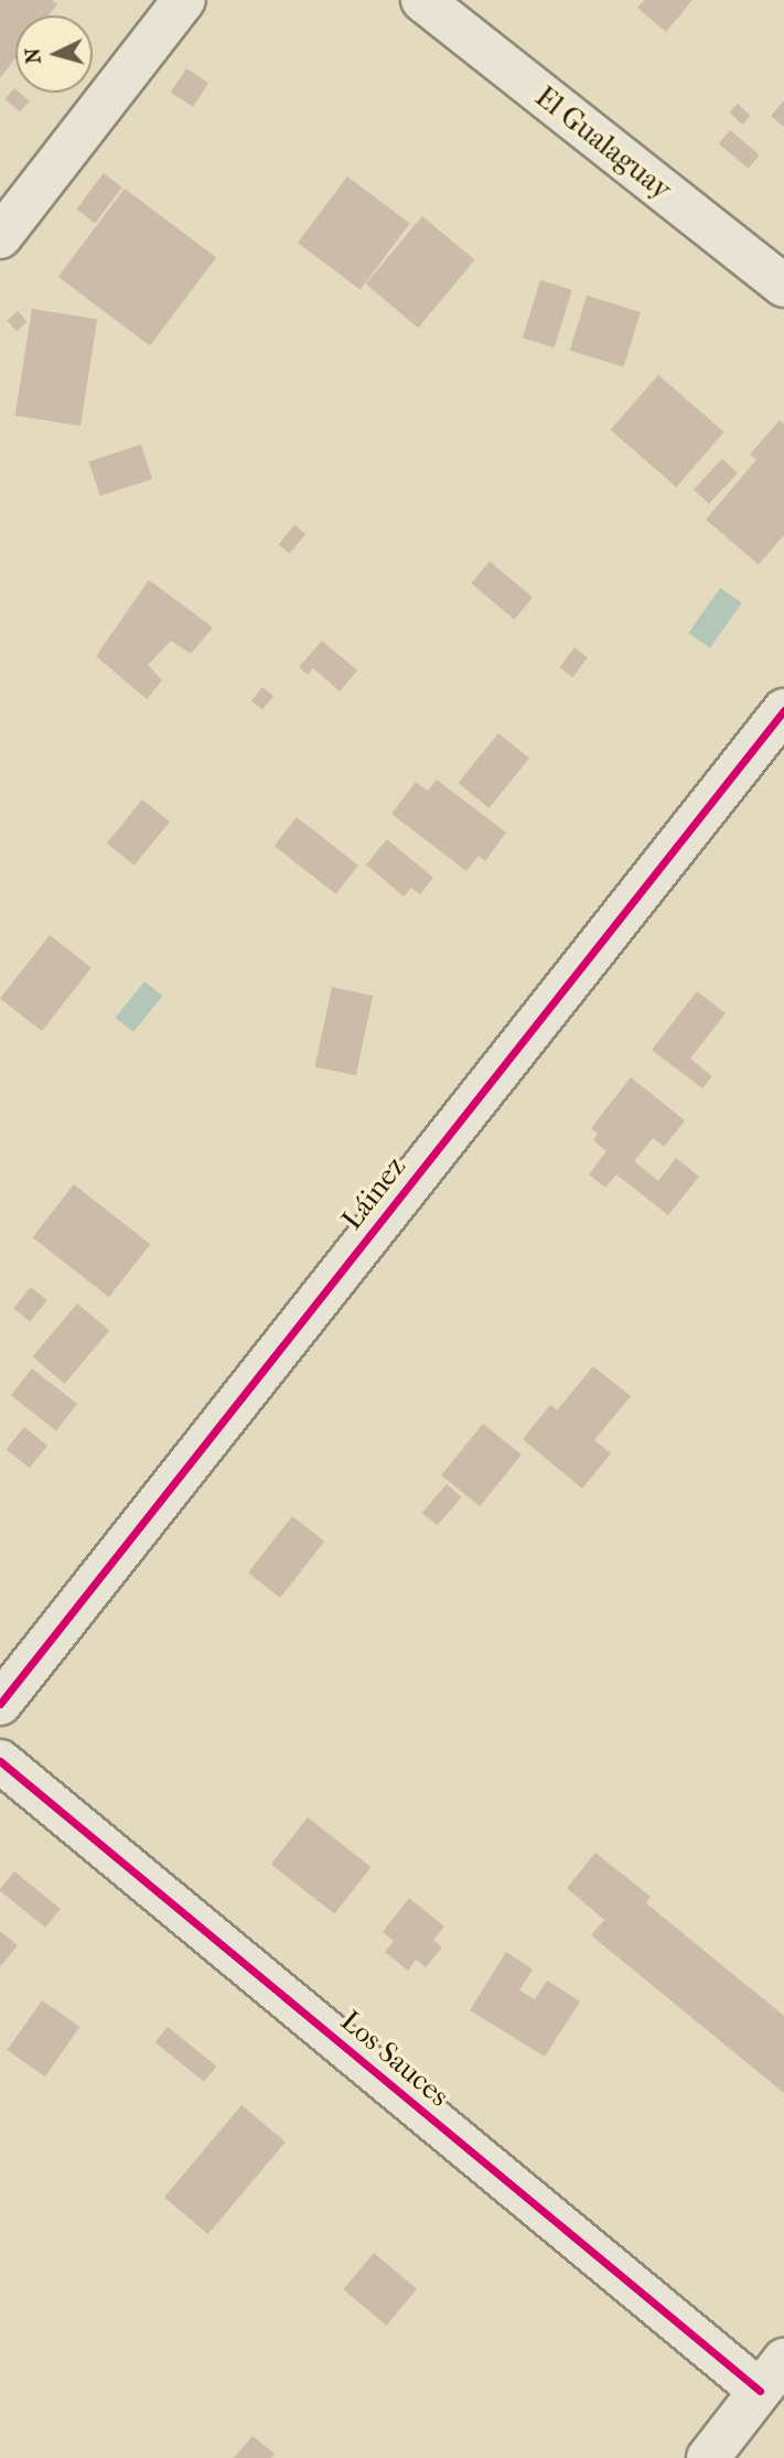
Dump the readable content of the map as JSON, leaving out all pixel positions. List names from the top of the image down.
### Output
{
  "streets": {
    "street": ["El Gualaguay", "Láinez", "Los Sauces"]
  },
  "north": "left"
}
